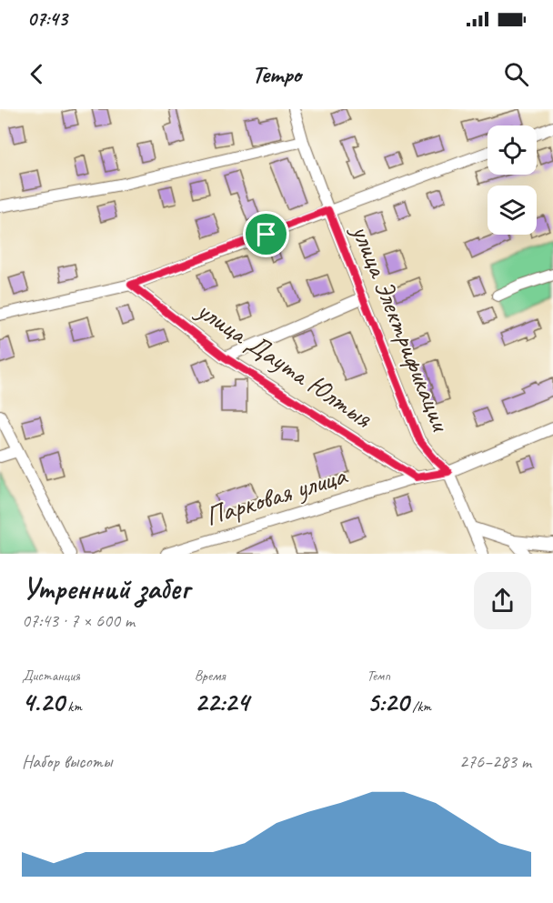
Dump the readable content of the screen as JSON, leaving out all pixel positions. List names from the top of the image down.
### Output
{
  "streets": {
    "street": ["улица Электрификации", "улица Даута Юлтыя", "Парковая улица"]
  },
  "crossings": [
    ["улица Электрификации", "Парковая улица"],
    ["улица Даута Юлтыя", "Парковая улица"]
  ],
  "page": {
    "status": "07:43",
    "header": "Tempo",
    "heading": ["Утренний забег", "07:43 · 7 × 600 m"],
    "stats": [
      ["Дистанция", "4.20 km"],
      ["Время", "22:24"],
      ["Темп", "5:20 /km"]
    ],
    "chart": ["Набор высоты", "276–283 m"]
  }
}
